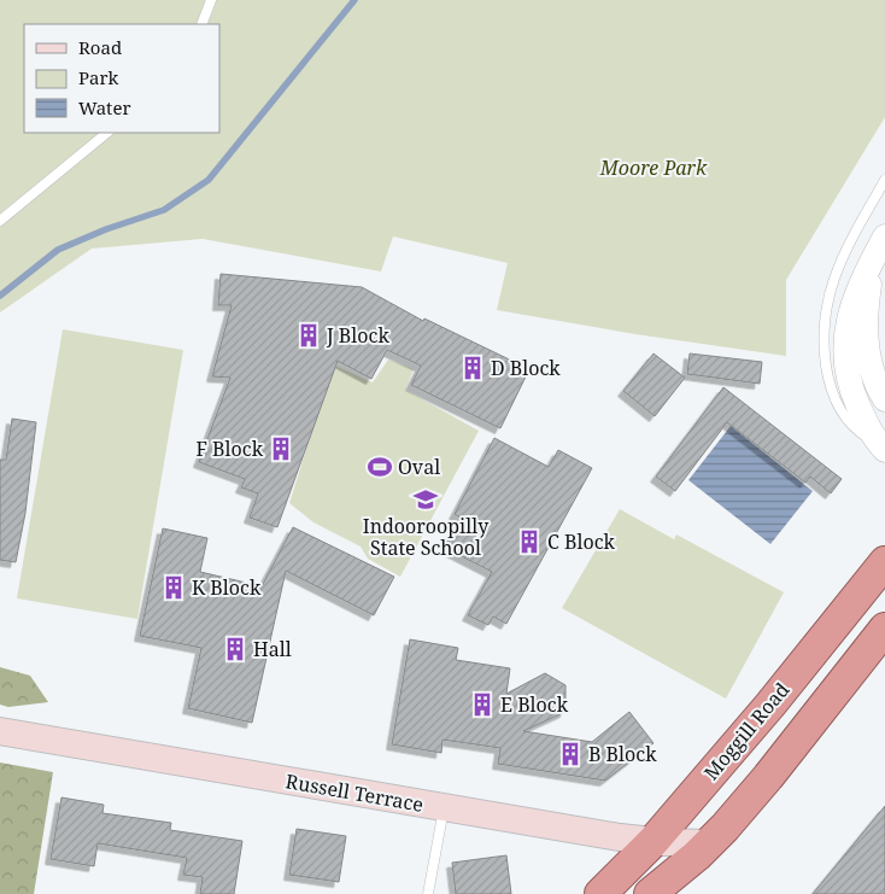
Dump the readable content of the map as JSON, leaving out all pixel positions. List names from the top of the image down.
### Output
{
  "streets": {
    "highway": ["Moggill Road"],
    "main road": ["Russell Terrace"]
  },
  "crossings": [
    ["Moggill Road", "Russell Terrace"]
  ],
  "parks": ["Moore Park"],
  "places": {
    "building": [
      "J Block",
      "D Block",
      "F Block",
      "C Block",
      "K Block",
      "Hall",
      "E Block",
      "B Block"
    ],
    "sports": ["Oval"],
    "school or university": ["Indooroopilly State School"]
  },
  "legend": ["Road", "Park", "Water"]
}
